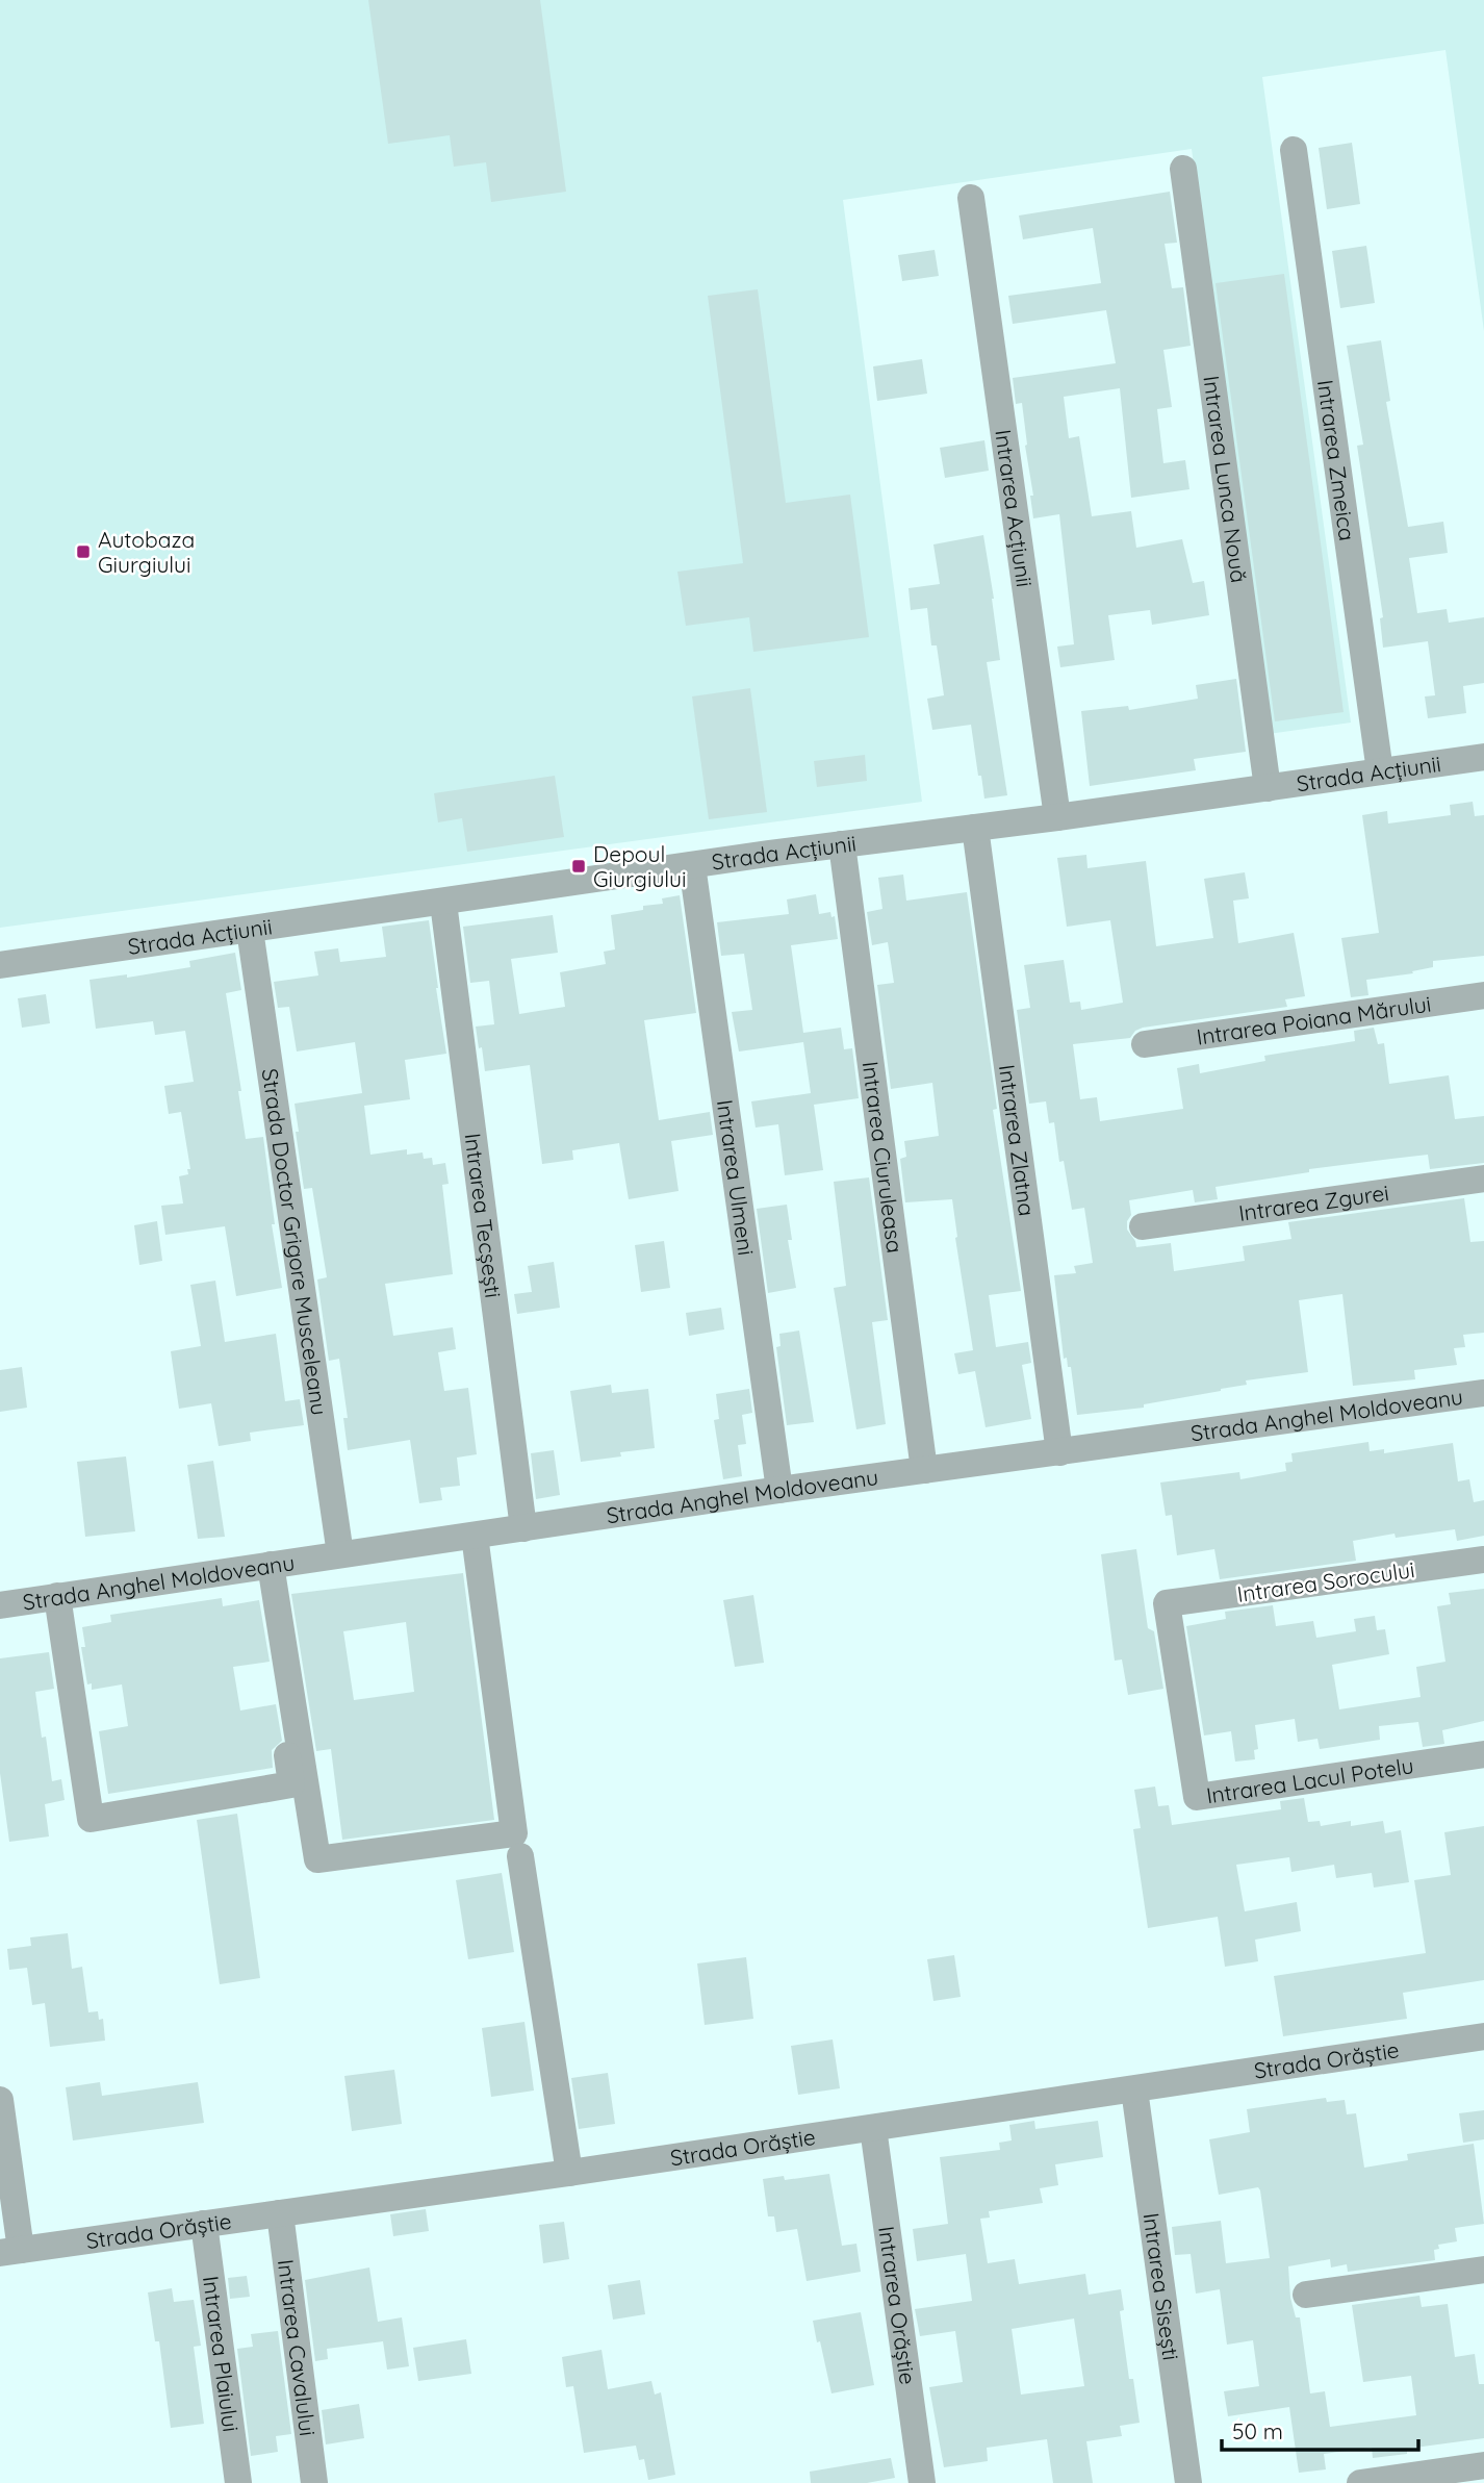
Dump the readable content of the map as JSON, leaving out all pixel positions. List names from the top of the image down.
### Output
{
  "streets": {
    "street": [
      "Intrarea Zmeica",
      "Intrarea Lunca Nouă",
      "Intrarea Acțiunii",
      "Strada Acțiunii",
      "Intrarea Poiana Mărului",
      "Intrarea Zlatna",
      "Intrarea Ciuruleasa",
      "Intrarea Ulmeni",
      "Intrarea Zgurei",
      "Intrarea Tecșești",
      "Strada Doctor Grigore Musceleanu",
      "Strada Anghel Moldoveanu",
      "Intrarea Sorocului",
      "Intrarea Lacul Potelu",
      "Strada Orăștie",
      "Intrarea Sisești",
      "Intrarea Orăștie",
      "Intrarea Cavalului",
      "Intrarea Plaiului"
    ]
  },
  "crossings": [
    ["Intrarea Zmeica", "Strada Acțiunii"],
    ["Intrarea Lunca Nouă", "Strada Acțiunii"],
    ["Intrarea Acțiunii", "Strada Acțiunii"],
    ["Strada Acțiunii", "Intrarea Zlatna"],
    ["Strada Acțiunii", "Intrarea Ciuruleasa"],
    ["Strada Acțiunii", "Intrarea Ulmeni"],
    ["Strada Acțiunii", "Intrarea Tecșești"],
    ["Strada Acțiunii", "Strada Doctor Grigore Musceleanu"],
    ["Intrarea Zlatna", "Strada Anghel Moldoveanu"],
    ["Intrarea Ciuruleasa", "Strada Anghel Moldoveanu"],
    ["Intrarea Ulmeni", "Strada Anghel Moldoveanu"],
    ["Intrarea Tecșești", "Strada Anghel Moldoveanu"],
    ["Strada Doctor Grigore Musceleanu", "Strada Anghel Moldoveanu"],
    ["Intrarea Sorocului", "Intrarea Lacul Potelu"],
    ["Strada Orăștie", "Intrarea Sisești"],
    ["Strada Orăștie", "Intrarea Orăștie"],
    ["Strada Orăștie", "Intrarea Cavalului"],
    ["Strada Orăștie", "Intrarea Plaiului"]
  ],
  "places": {
    "transit": ["Autobaza Giurgiului", "Depoul Giurgiului"]
  },
  "scale_bar": "50 m"
}
